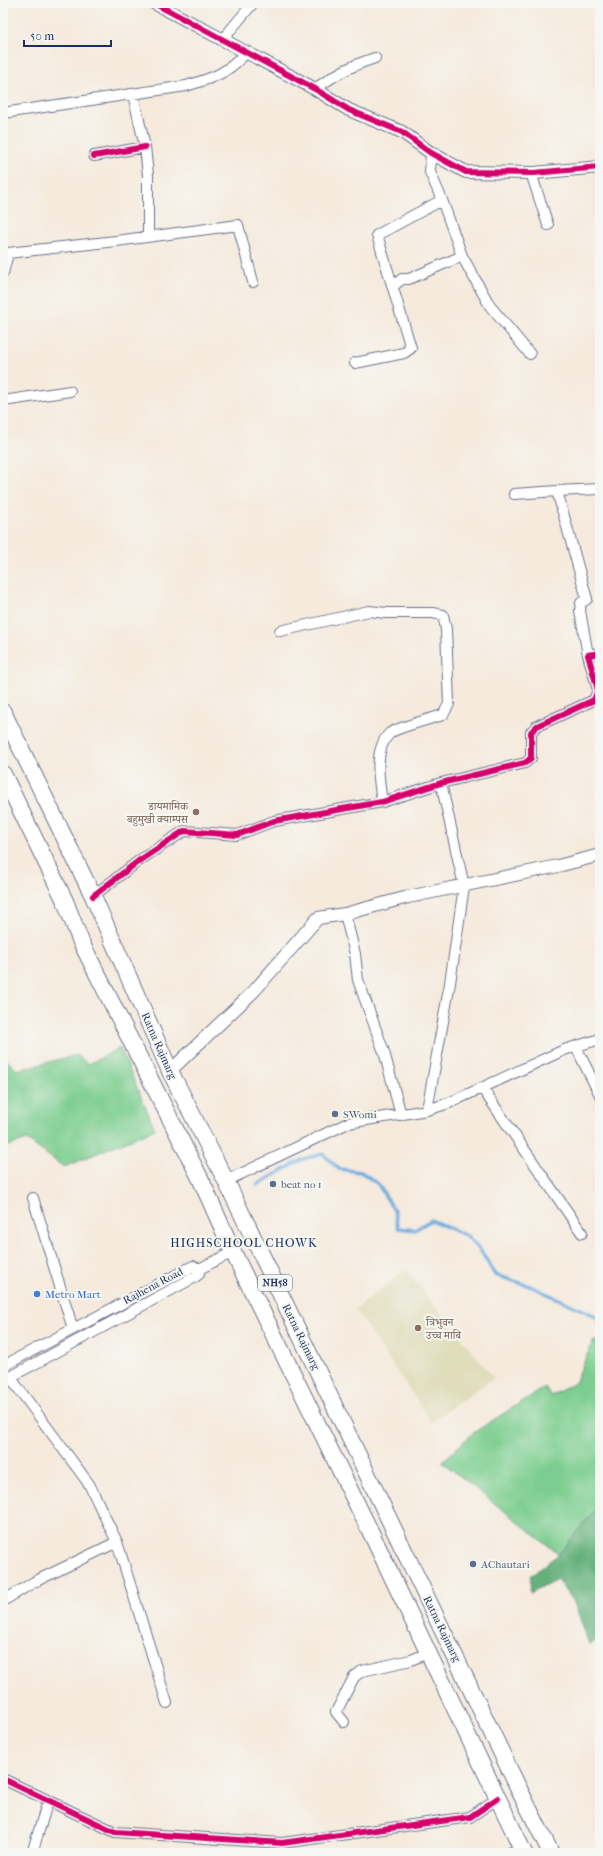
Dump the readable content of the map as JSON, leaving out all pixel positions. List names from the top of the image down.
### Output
{
  "streets": {
    "highway": ["Ratna Rajmarg", "NH58"],
    "street": ["Rajhena Road"]
  },
  "districts": ["HIGHSCHOOL CHOWK"],
  "places": [
    "डायमामिक बहुमुखी क्याम्पस",
    "SWomi",
    "beat no 1",
    "Metro Mart",
    "त्रिभुवन उच्च माबि",
    "AChautari"
  ],
  "scale_bar": "50 m"
}
